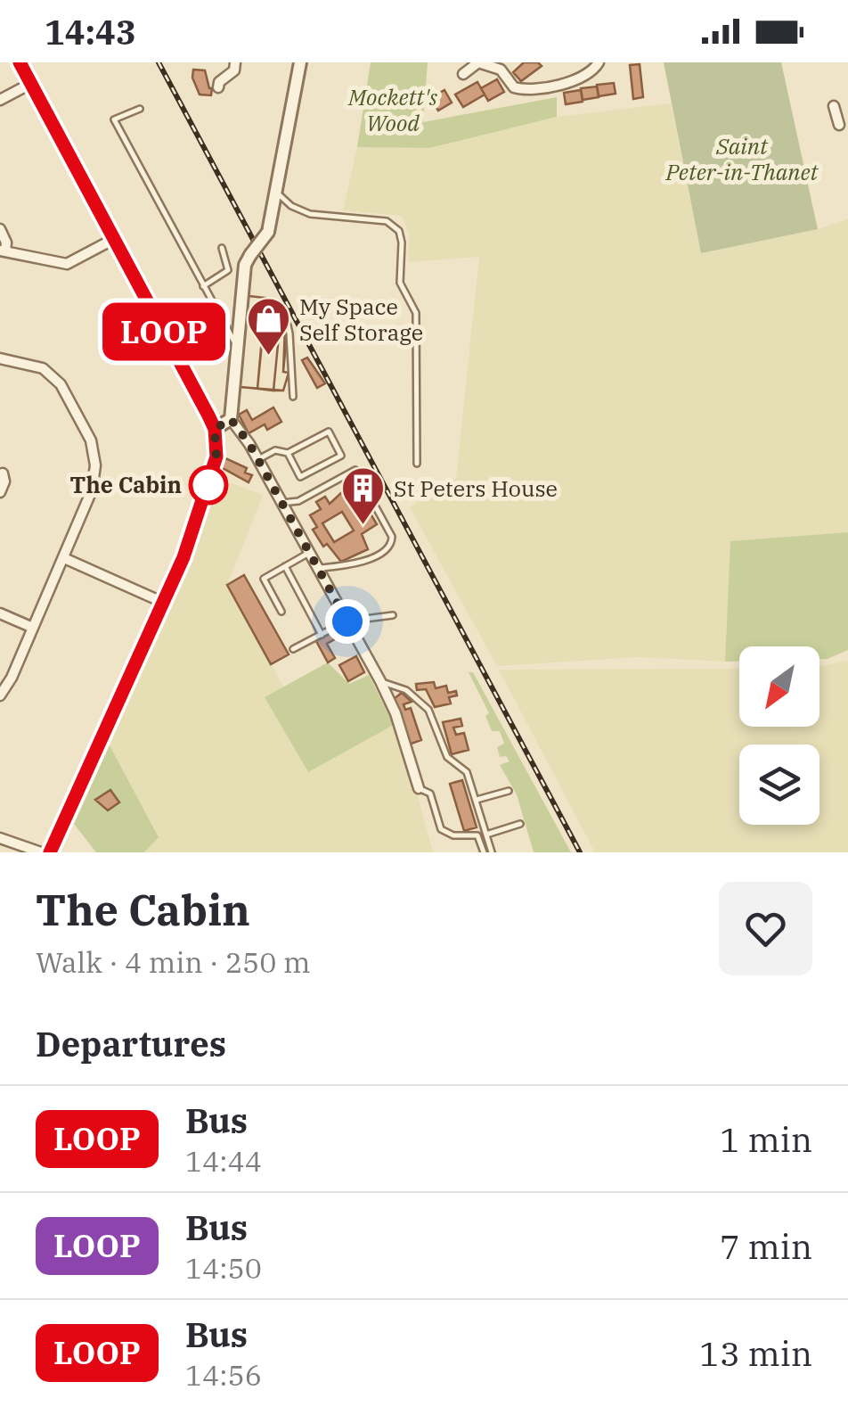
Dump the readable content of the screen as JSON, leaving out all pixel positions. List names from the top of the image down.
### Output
{
  "parks": ["Mockett's Wood", "Saint Peter-in-Thanet"],
  "places": {
    "shop": ["My Space Self Storage"],
    "other": ["The Cabin"],
    "building": ["St Peters House"]
  },
  "lines": ["bus line LOOP"],
  "north": "bottom left",
  "page": {
    "status": "14:43",
    "on_map": "LOOP",
    "heading": [
      ["The Cabin", "Walk · 4 min · 250 m"],
      "Departures"
    ],
    "list": [
      {
        "mark": "LOOP",
        "name": "Bus",
        "note": "14:44",
        "value": "1 min"
      },
      {
        "mark": "LOOP",
        "name": "Bus",
        "note": "14:50",
        "value": "7 min"
      },
      {
        "mark": "LOOP",
        "name": "Bus",
        "note": "14:56",
        "value": "13 min"
      }
    ]
  }
}
